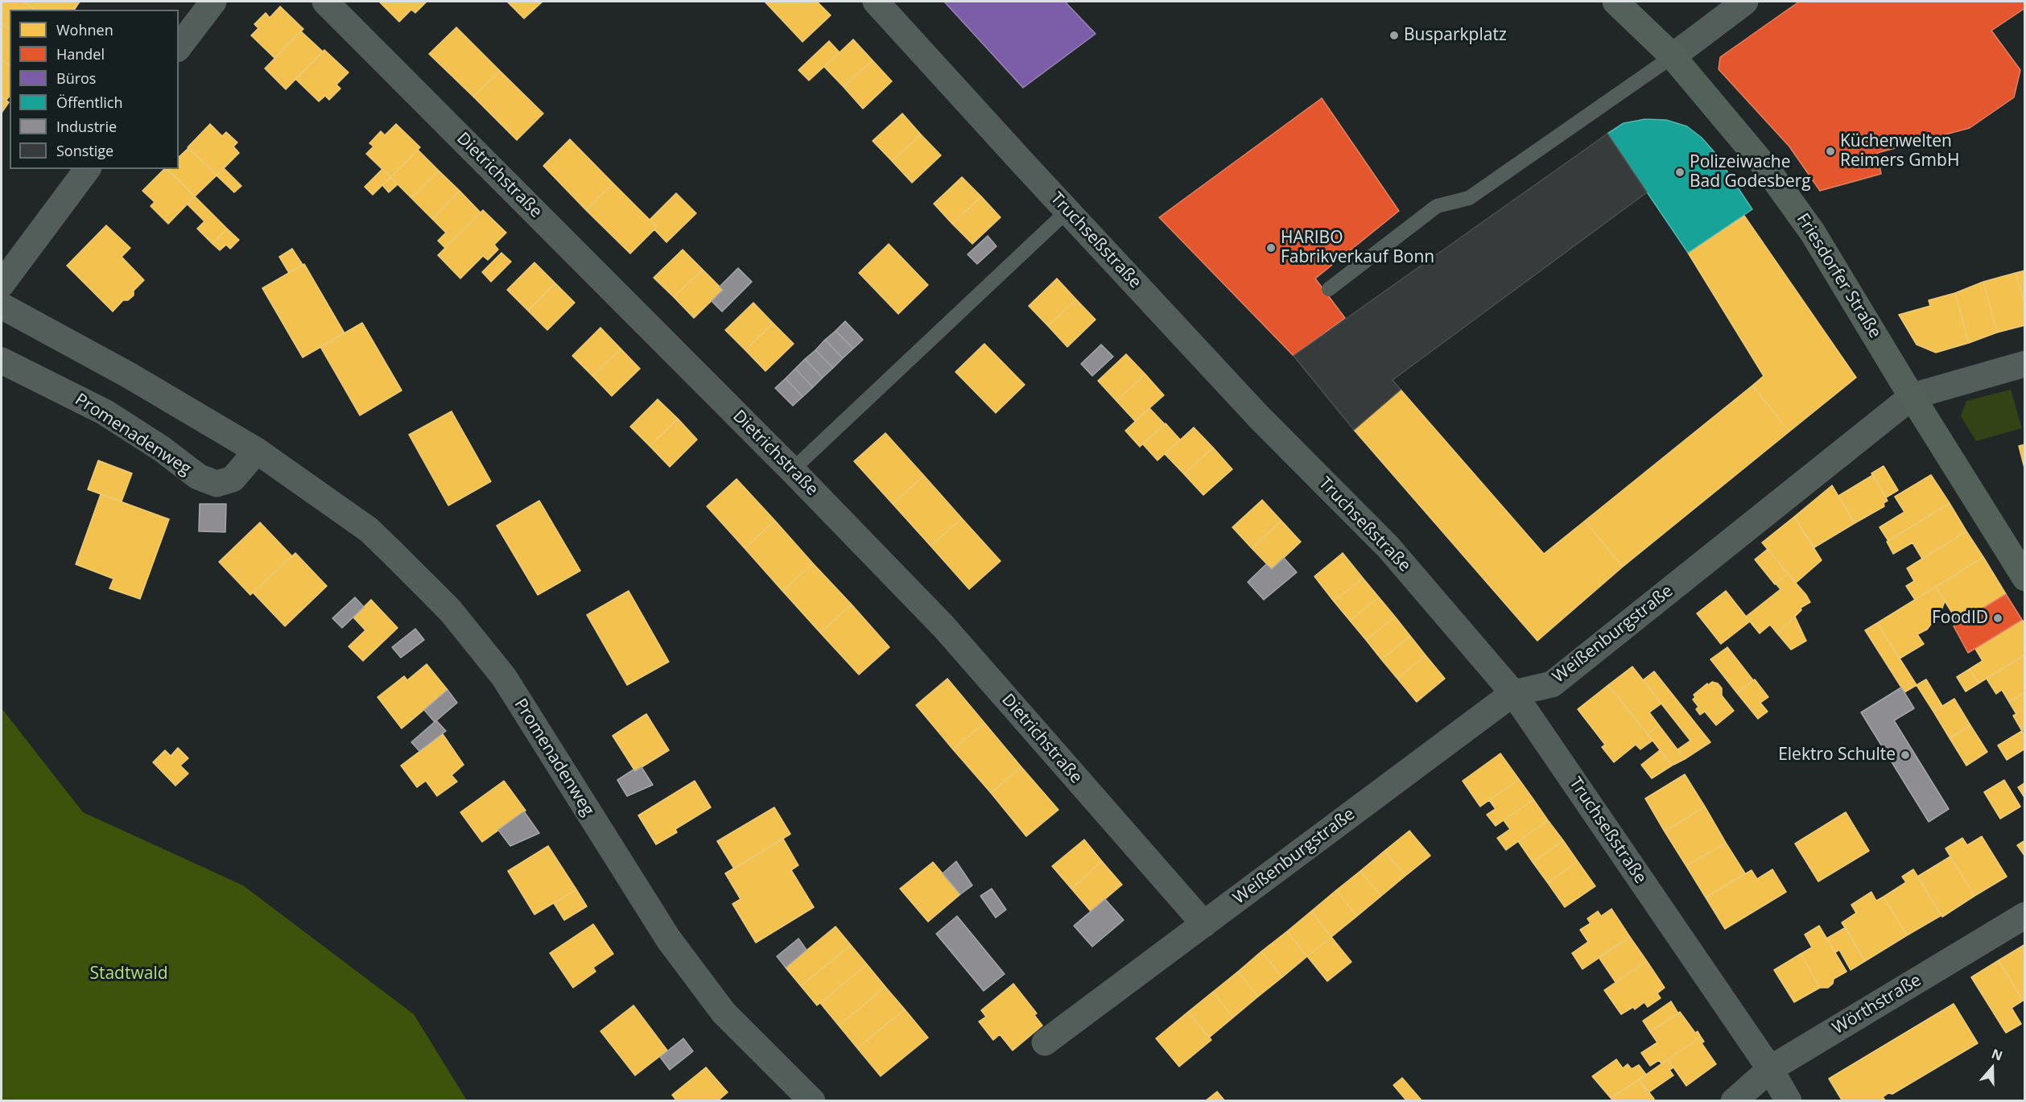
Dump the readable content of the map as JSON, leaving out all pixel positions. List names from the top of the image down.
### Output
{
  "streets": {
    "street": [
      "Dietrichstraße",
      "Truchseßstraße",
      "Friesdorfer Straße",
      "Promenadenweg",
      "Weißenburgstraße",
      "Wörthstraße"
    ]
  },
  "crossings": [
    ["Dietrichstraße", "Weißenburgstraße"],
    ["Truchseßstraße", "Weißenburgstraße"],
    ["Truchseßstraße", "Wörthstraße"],
    ["Friesdorfer Straße", "Weißenburgstraße"]
  ],
  "parks": ["Stadtwald"],
  "places": [
    "Busparkplatz",
    "Küchenwelten Reimers GmbH",
    "Polizeiwache Bad Godesberg",
    "HARIBO Fabrikverkauf Bonn",
    "FoodID",
    "Elektro Schulte"
  ],
  "legend": [
    "Wohnen",
    "Handel",
    "Büros",
    "Öffentlich",
    "Industrie",
    "Sonstige"
  ],
  "north": "top"
}
